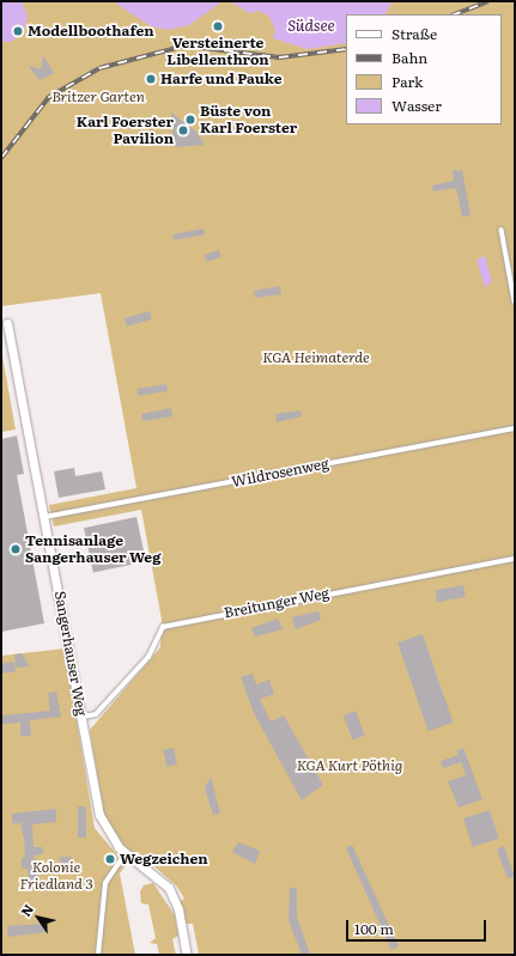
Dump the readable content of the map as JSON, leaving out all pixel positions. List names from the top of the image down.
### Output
{
  "streets": {
    "street": ["Sangerhauser Weg"],
    "lane": ["Wildrosenweg", "Breitunger Weg"]
  },
  "crossings": [
    ["Wildrosenweg", "Sangerhauser Weg"],
    ["Breitunger Weg", "Sangerhauser Weg"]
  ],
  "water": ["Südsee"],
  "parks": [
    "Britzer Garten",
    "KGA Heimaterde",
    "KGA Kurt Pöthig",
    "Kolonie Friedland 3"
  ],
  "places": [
    "Versteinerte Libellenthron",
    "Modellboothafen",
    "Harfe und Pauke",
    "Büste von Karl Foerster",
    "Karl Foerster Pavilion",
    "Tennisanlage Sangerhauser Weg",
    "Wegzeichen"
  ],
  "legend": [
    "Straße",
    "Bahn",
    "Park",
    "Wasser"
  ],
  "scale_bar": "100 m",
  "north": "top left"
}
